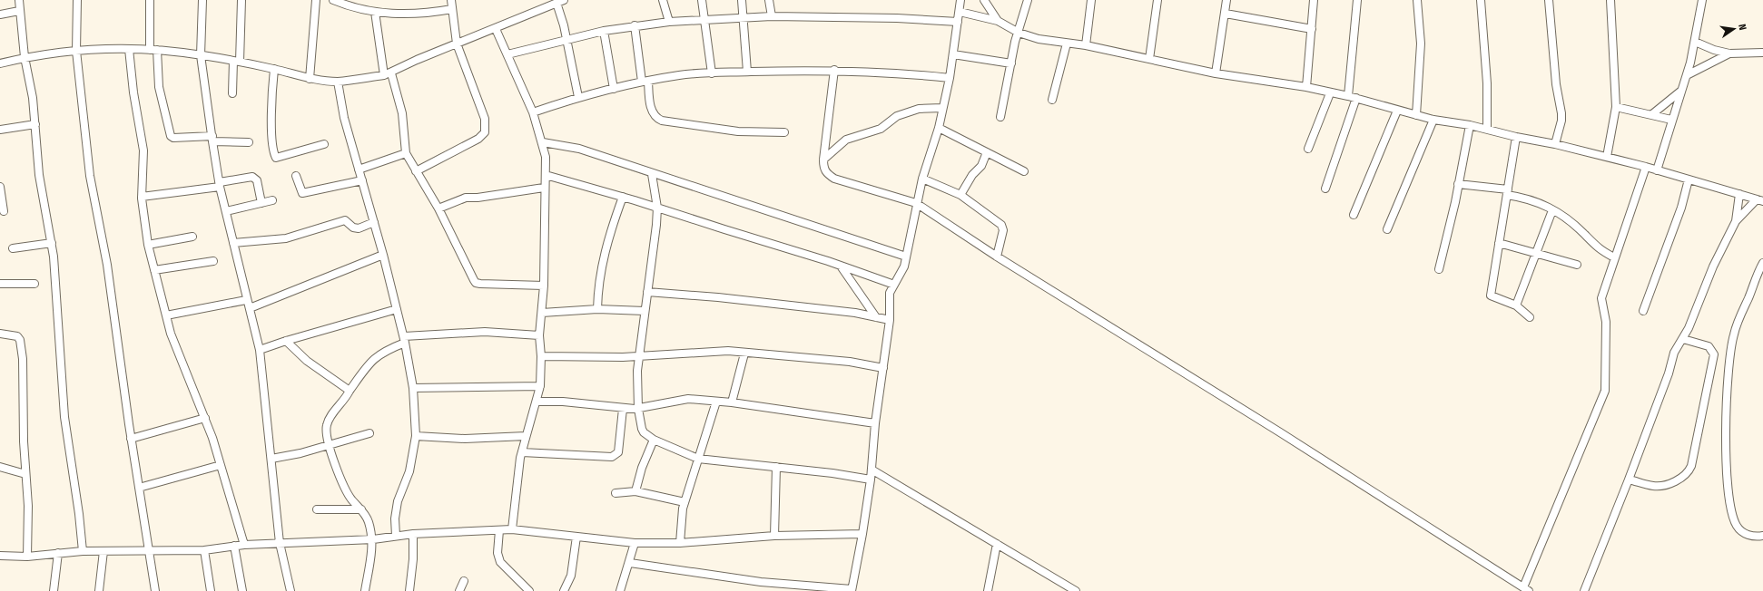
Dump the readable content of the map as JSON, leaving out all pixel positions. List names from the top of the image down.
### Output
{
  "north": "right"
}
